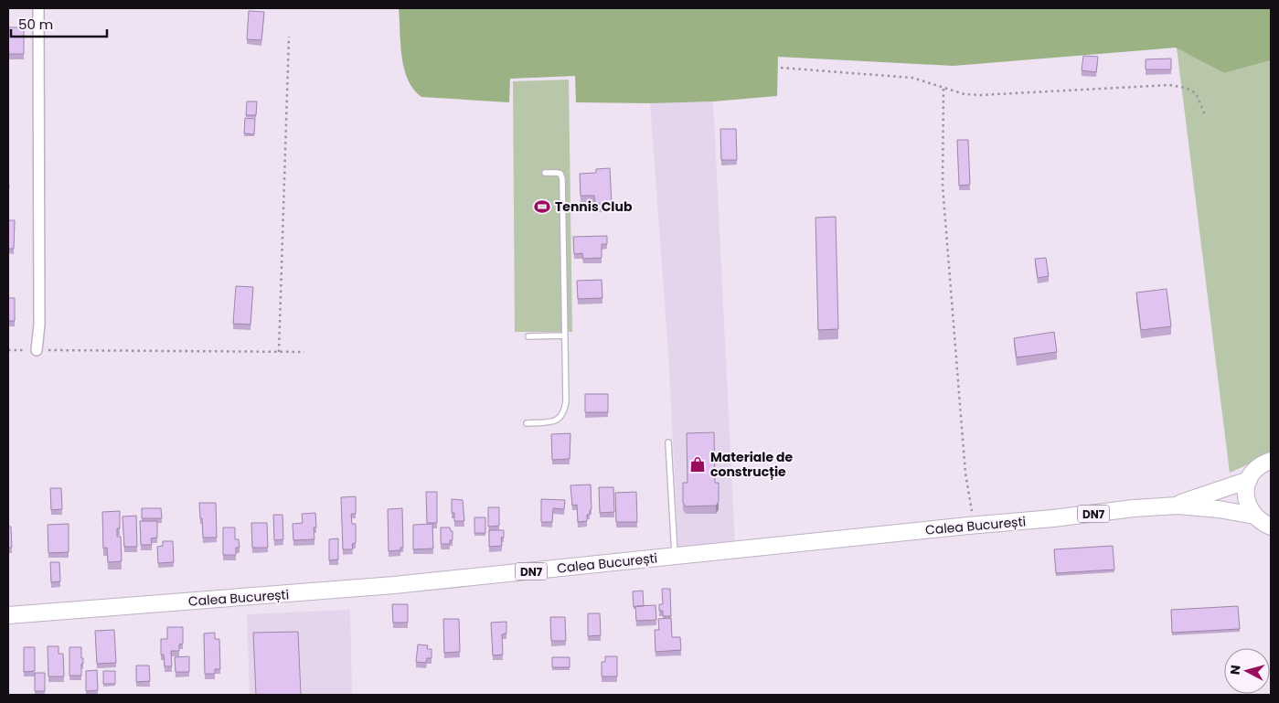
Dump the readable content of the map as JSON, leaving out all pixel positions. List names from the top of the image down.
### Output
{
  "streets": {
    "highway": ["DN7", "Calea București"]
  },
  "places": {
    "sports": ["Tennis Club"],
    "shop": ["Materiale de construcție"]
  },
  "scale_bar": "50 m",
  "north": "left"
}
